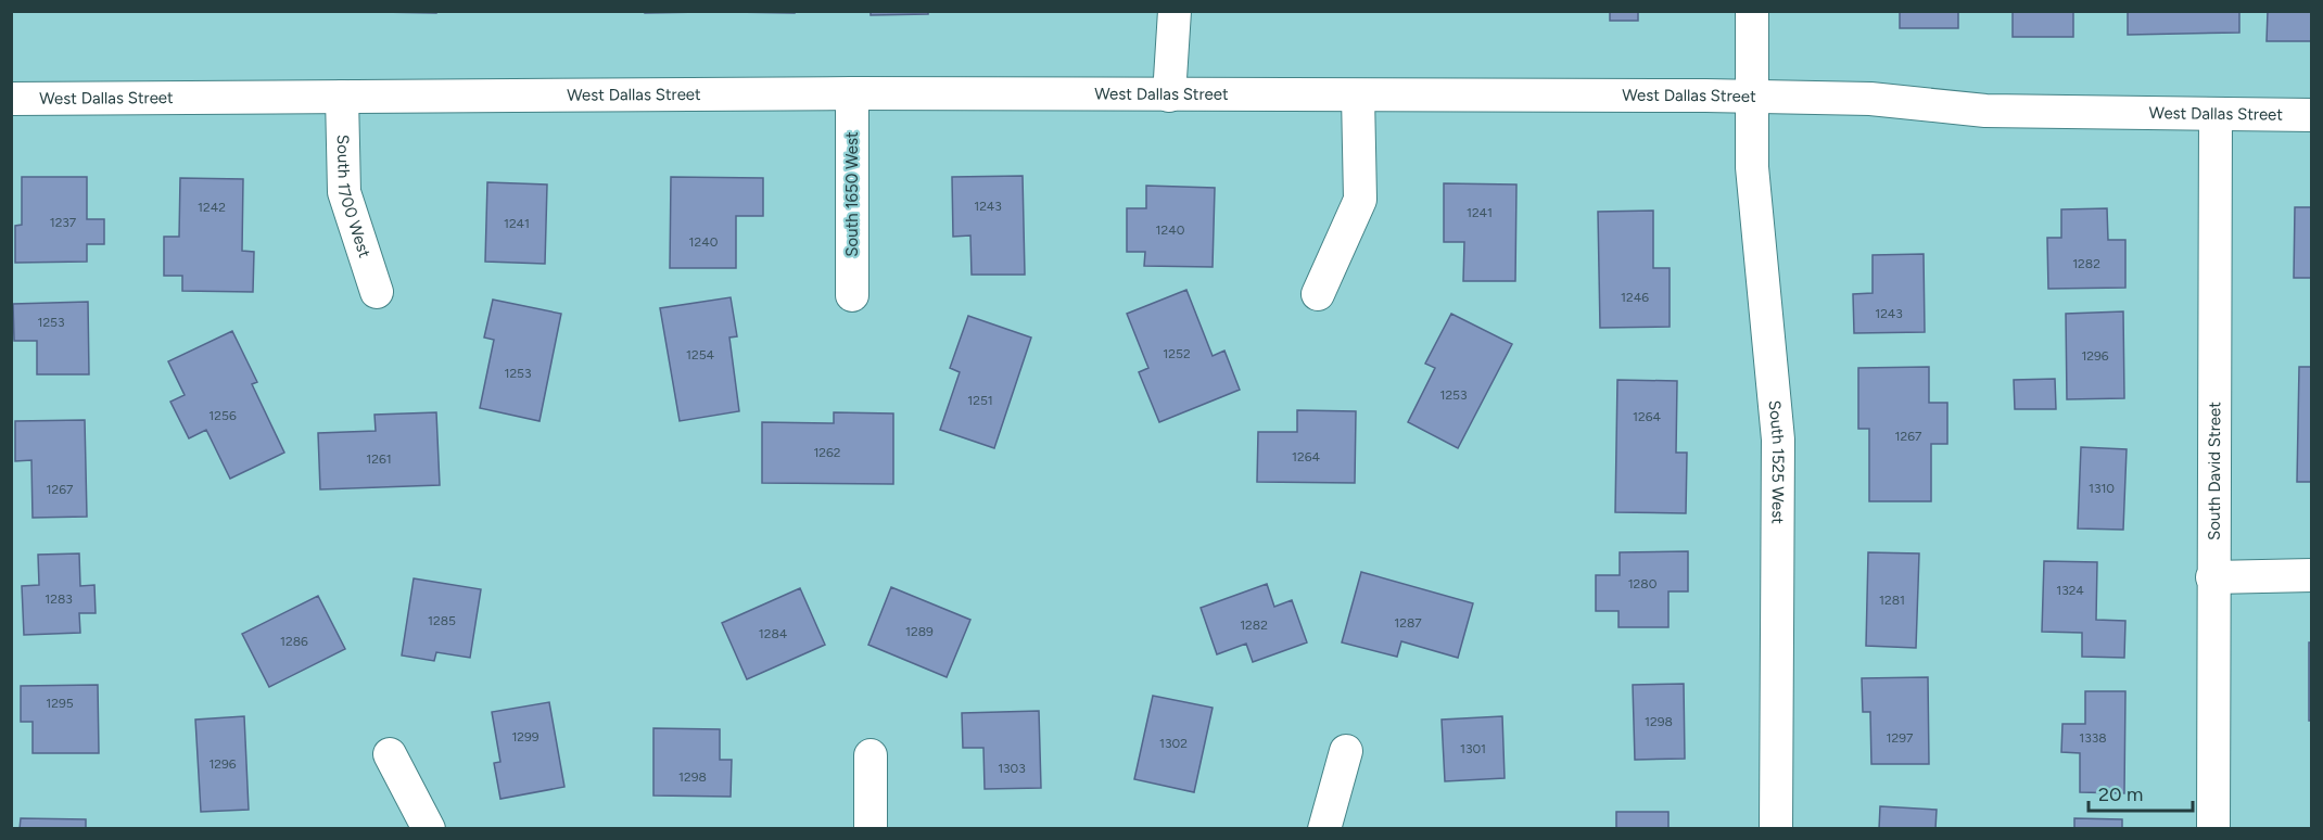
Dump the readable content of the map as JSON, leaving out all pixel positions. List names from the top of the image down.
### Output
{
  "streets": {
    "street": [
      "West Dallas Street",
      "South 1650 West",
      "South 1700 West",
      "South 1525 West",
      "South David Street"
    ]
  },
  "crossings": [
    ["West Dallas Street", "South 1650 West"],
    ["West Dallas Street", "South 1700 West"],
    ["West Dallas Street", "South 1525 West"],
    ["West Dallas Street", "South David Street"]
  ],
  "house_numbers": [
    "1243",
    "1242",
    "1241",
    "1237",
    "1241",
    "1240",
    "1240",
    "1282",
    "1246",
    "1243",
    "1253",
    "1252",
    "1254",
    "1296",
    "1253",
    "1253",
    "1251",
    "1256",
    "1264",
    "1267",
    "1262",
    "1264",
    "1261",
    "1310",
    "1267",
    "1280",
    "1324",
    "1283",
    "1281",
    "1285",
    "1287",
    "1282",
    "1289",
    "1284",
    "1286",
    "1295",
    "1298",
    "1299",
    "1297",
    "1338",
    "1302",
    "1301",
    "1296",
    "1303",
    "1298"
  ],
  "scale_bar": "20 m"
}
